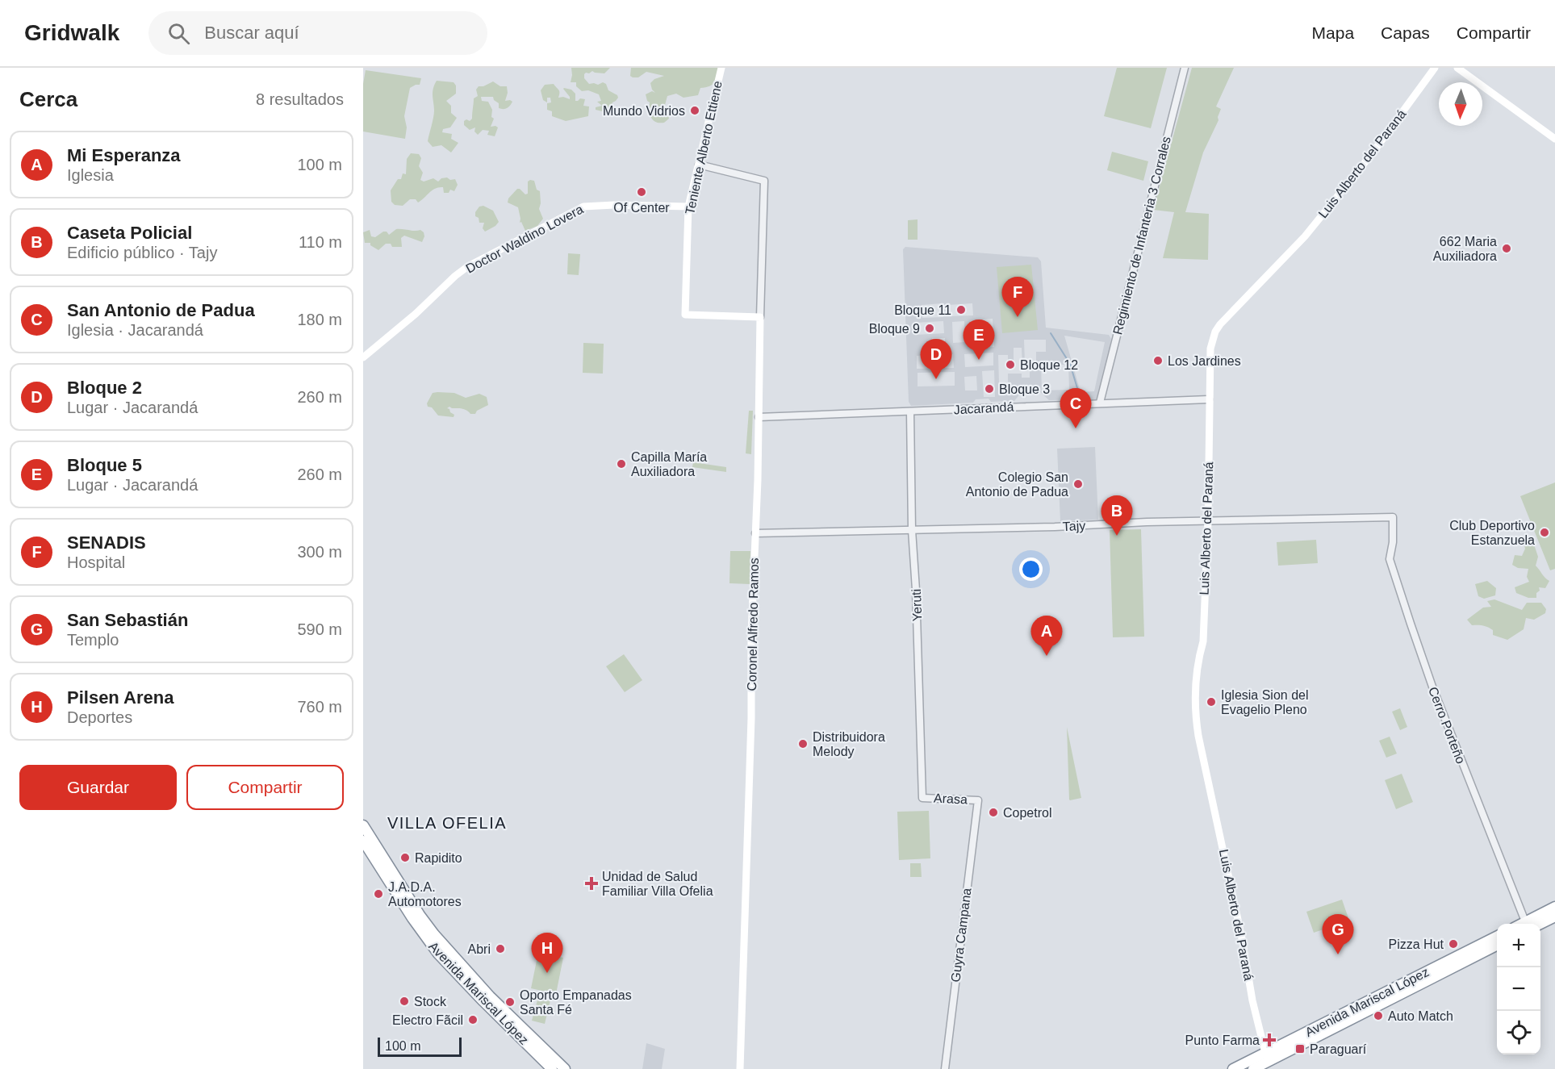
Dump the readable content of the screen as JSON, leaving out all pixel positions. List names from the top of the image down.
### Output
{
  "streets": {
    "highway": ["Avenida Mariscal López"],
    "main road": [
      "Teniente Alberto Ettiene",
      "Luis Alberto del Paraná",
      "Doctor Waldino Lovera",
      "Coronel Alfredo Ramos"
    ],
    "street": [
      "Regimiento de Infanteria 3 Corrales",
      "Jacarandá",
      "Tajy",
      "Yeruti",
      "Cerro Porteño",
      "Arasa",
      "Guyra Campana"
    ]
  },
  "crossings": [
    ["Teniente Alberto Ettiene", "Doctor Waldino Lovera"],
    ["Teniente Alberto Ettiene", "Coronel Alfredo Ramos"],
    ["Luis Alberto del Paraná", "Jacarandá"],
    ["Luis Alberto del Paraná", "Tajy"],
    ["Luis Alberto del Paraná", "Avenida Mariscal López"],
    ["Regimiento de Infanteria 3 Corrales", "Jacarandá"],
    ["Jacarandá", "Yeruti"],
    ["Jacarandá", "Coronel Alfredo Ramos"],
    ["Tajy", "Yeruti"],
    ["Tajy", "Coronel Alfredo Ramos"],
    ["Tajy", "Cerro Porteño"],
    ["Yeruti", "Arasa"],
    ["Arasa", "Guyra Campana"]
  ],
  "districts": ["VILLA OFELIA"],
  "places": {
    "other": [
      "Mundo Vidrios",
      "Of Center",
      "662 Maria Auxiliadora",
      "Bloque 11",
      "Bloque 9",
      "Los Jardines",
      "Bloque 12",
      "Bloque 3",
      "Capilla María Auxiliadora",
      "Colegio San Antonio de Padua",
      "Club Deportivo Estanzuela",
      "Iglesia Sion del Evagelio Pleno",
      "Distribuidora Melody",
      "Copetrol",
      "Rapidito",
      "J.A.D.A. Automotores",
      "Pizza Hut",
      "Abri",
      "Stock",
      "Oporto Empanadas Santa Fé",
      "Auto Match",
      "Electro Fãcil"
    ],
    "health": ["Unidad de Salud Familiar Villa Ofelia", "Punto Farma"],
    "transit": ["Paraguarí"]
  },
  "scale_bar": "100 m",
  "north": "bottom",
  "page": {
    "header": "Gridwalk",
    "search": "Buscar aquí",
    "nav": ["Mapa", "Capas", "Compartir"],
    "heading": ["Cerca", "8 resultados"],
    "list": [
      {
        "mark": "A",
        "name": "Mi Esperanza",
        "note": "Iglesia",
        "value": "100 m"
      },
      {
        "mark": "B",
        "name": "Caseta Policial",
        "note": "Edificio público · Tajy",
        "value": "110 m"
      },
      {
        "mark": "C",
        "name": "San Antonio de Padua",
        "note": "Iglesia · Jacarandá",
        "value": "180 m"
      },
      {
        "mark": "D",
        "name": "Bloque 2",
        "note": "Lugar · Jacarandá",
        "value": "260 m"
      },
      {
        "mark": "E",
        "name": "Bloque 5",
        "note": "Lugar · Jacarandá",
        "value": "260 m"
      },
      {
        "mark": "F",
        "name": "SENADIS",
        "note": "Hospital",
        "value": "300 m"
      },
      {
        "mark": "G",
        "name": "San Sebastián",
        "note": "Templo",
        "value": "590 m"
      },
      {
        "mark": "H",
        "name": "Pilsen Arena",
        "note": "Deportes",
        "value": "760 m"
      }
    ],
    "pins": [
      "F",
      "E",
      "D",
      "C",
      "B",
      "A",
      "G",
      "H"
    ],
    "buttons": ["Guardar", "Compartir"],
    "map_buttons": ["+", "−"],
    "scale": "100 m"
  }
}
